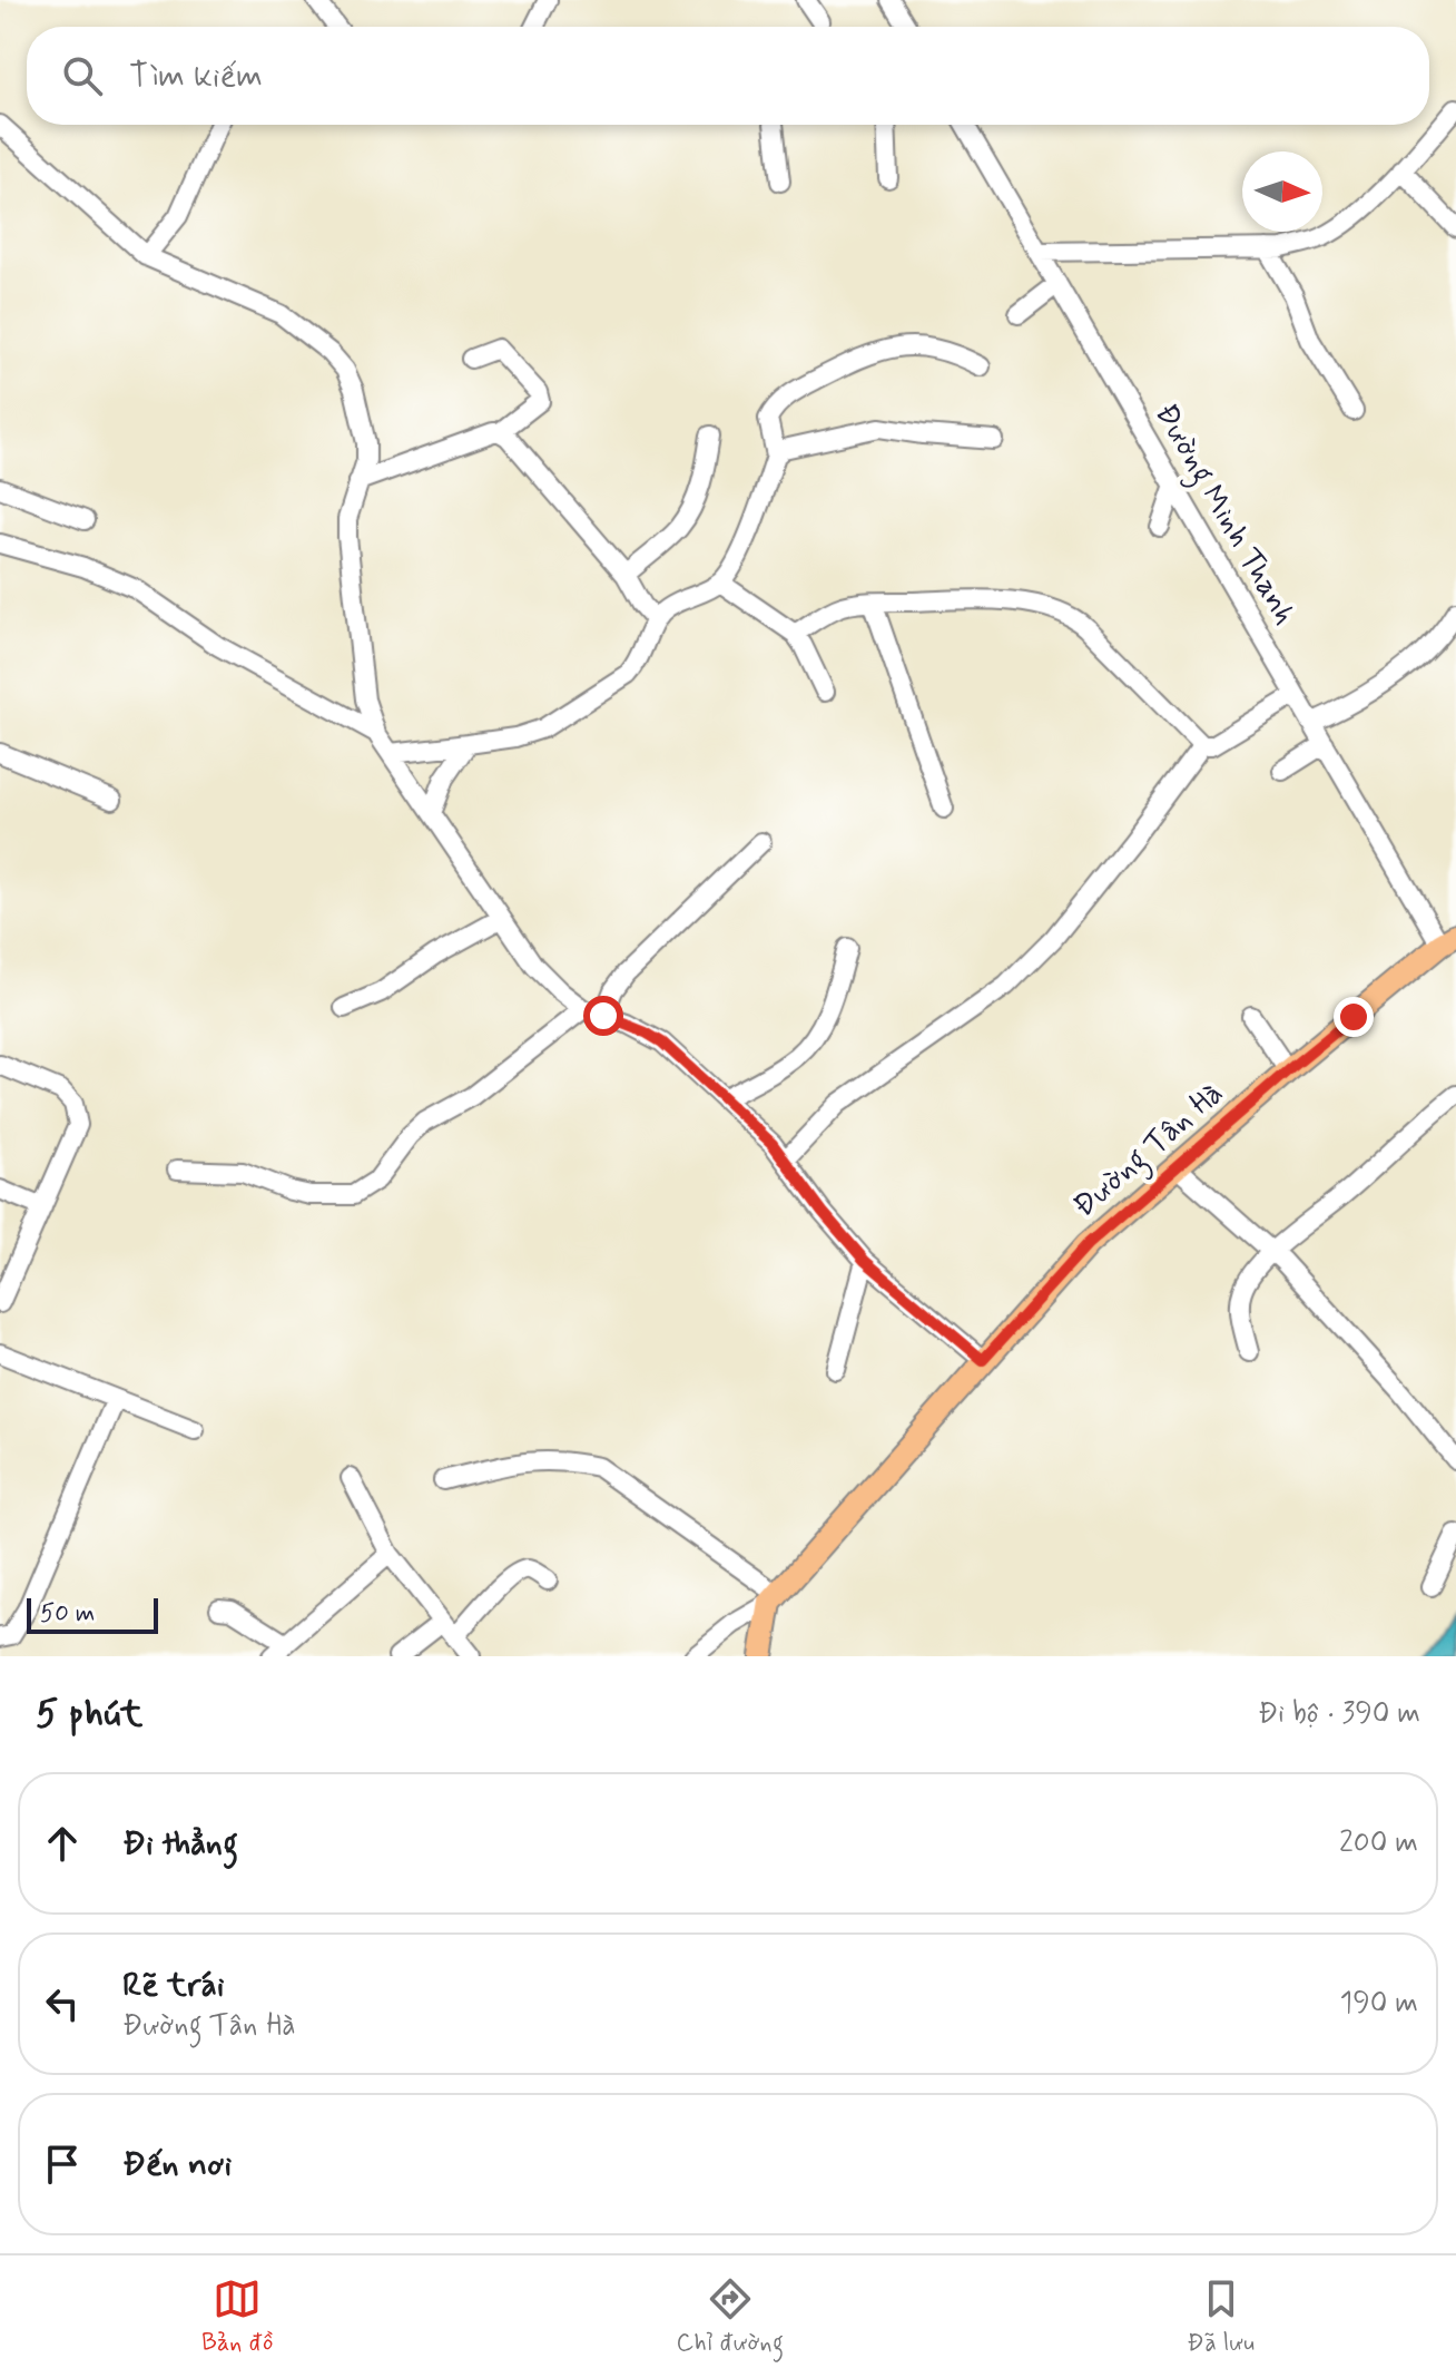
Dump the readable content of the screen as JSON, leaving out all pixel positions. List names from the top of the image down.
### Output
{
  "streets": {
    "main road": ["Đường Tân Hà"],
    "street": ["Đường Minh Thanh"]
  },
  "crossings": [
    ["Đường Minh Thanh", "Đường Tân Hà"]
  ],
  "scale_bar": "50 m",
  "north": "right",
  "page": {
    "search": "Tìm kiếm",
    "scale": "50 m",
    "heading": ["5 phút", "Đi bộ · 390 m"],
    "list": [
      ["Đi thẳng", "200 m"],
      ["Rẽ trái", "Đường Tân Hà", "190 m"],
      "Đến nơi"
    ],
    "nav": ["Bản đồ", "Chỉ đường", "Đã lưu"]
  }
}
